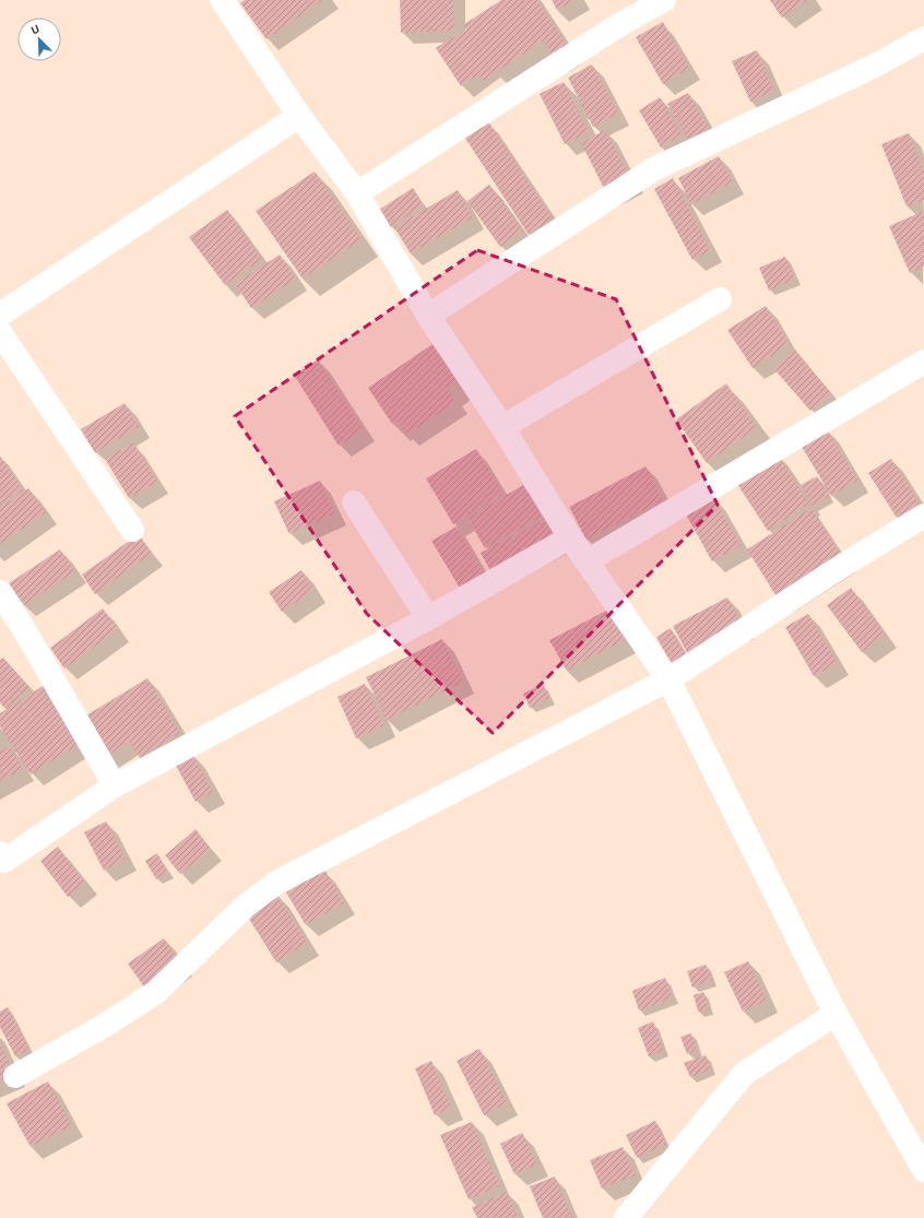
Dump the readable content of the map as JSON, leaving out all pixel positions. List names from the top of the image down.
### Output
{
  "north": "top left"
}
